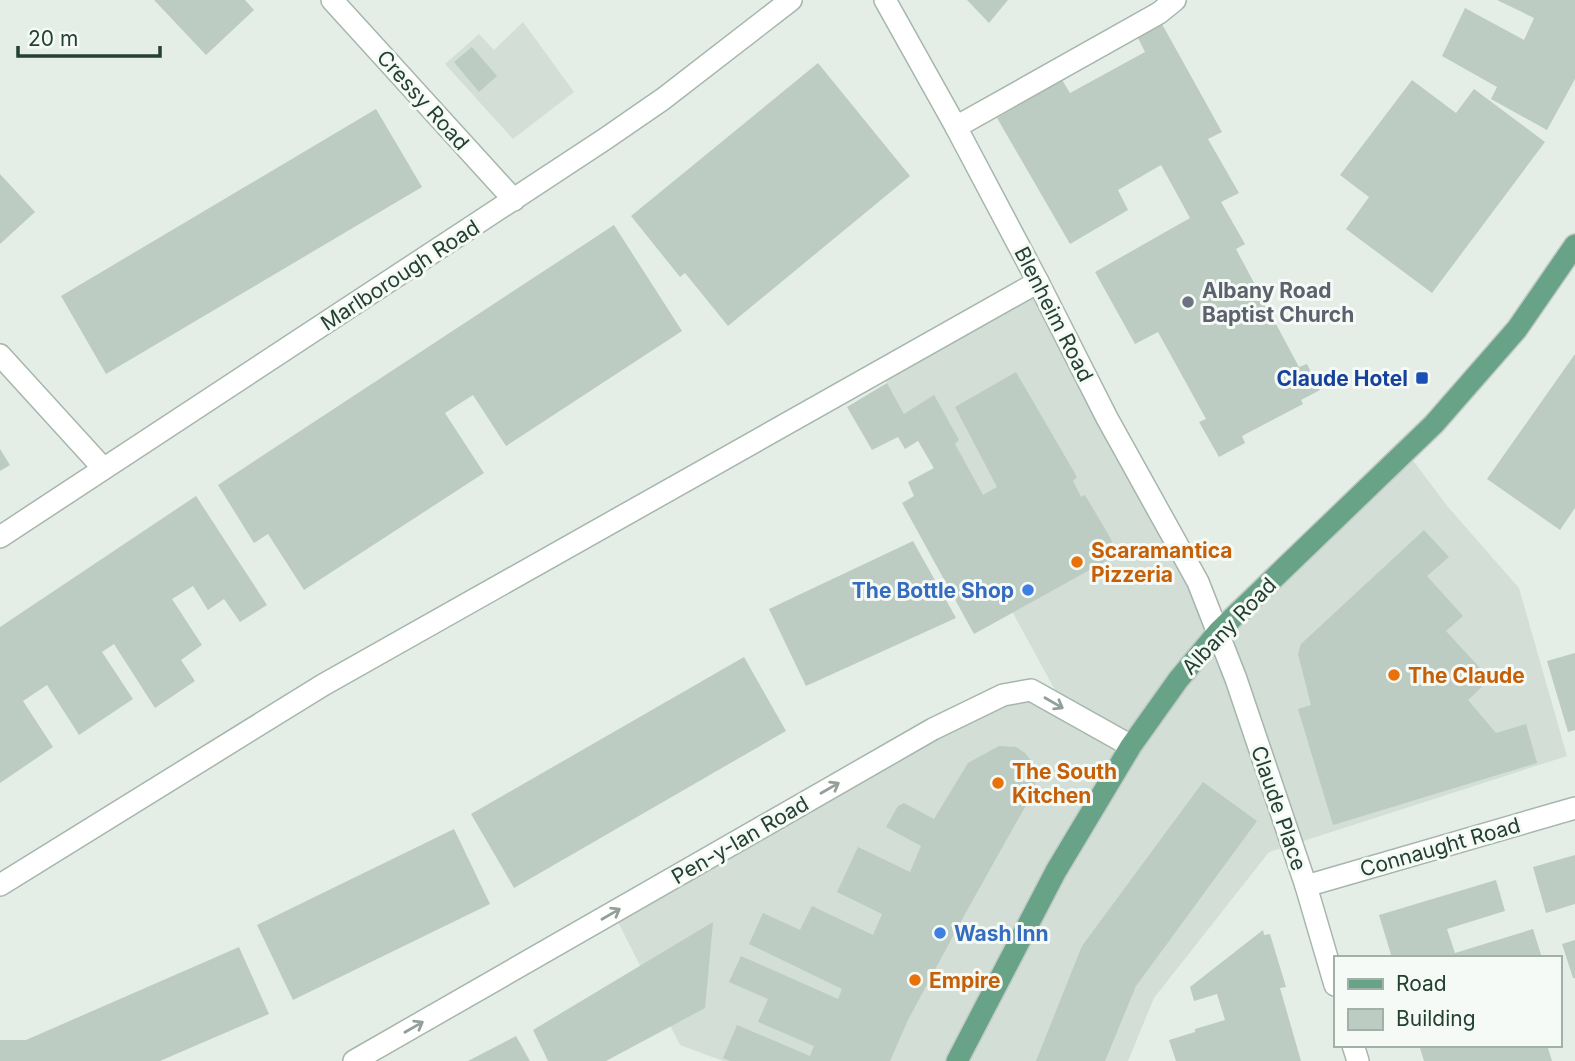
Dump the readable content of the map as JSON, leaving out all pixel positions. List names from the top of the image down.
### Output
{
  "streets": {
    "main road": ["Albany Road"],
    "street": [
      "Cressy Road",
      "Marlborough Road",
      "Blenheim Road",
      "Claude Place",
      "Pen-y-lan Road",
      "Connaught Road"
    ]
  },
  "crossings": [
    ["Cressy Road", "Marlborough Road"],
    ["Blenheim Road", "Albany Road"],
    ["Blenheim Road", "Claude Place"],
    ["Albany Road", "Claude Place"],
    ["Albany Road", "Pen-y-lan Road"],
    ["Claude Place", "Connaught Road"]
  ],
  "one_way": ["Pen-y-lan Road"],
  "places": {
    "other": [
      "Albany Road Baptist Church",
      "Scaramantica Pizzeria",
      "The Bottle Shop",
      "The Claude",
      "The South Kitchen",
      "Wash Inn",
      "Empire"
    ],
    "transit": ["Claude Hotel"]
  },
  "legend": ["Road", "Building"],
  "scale_bar": "20 m"
}
